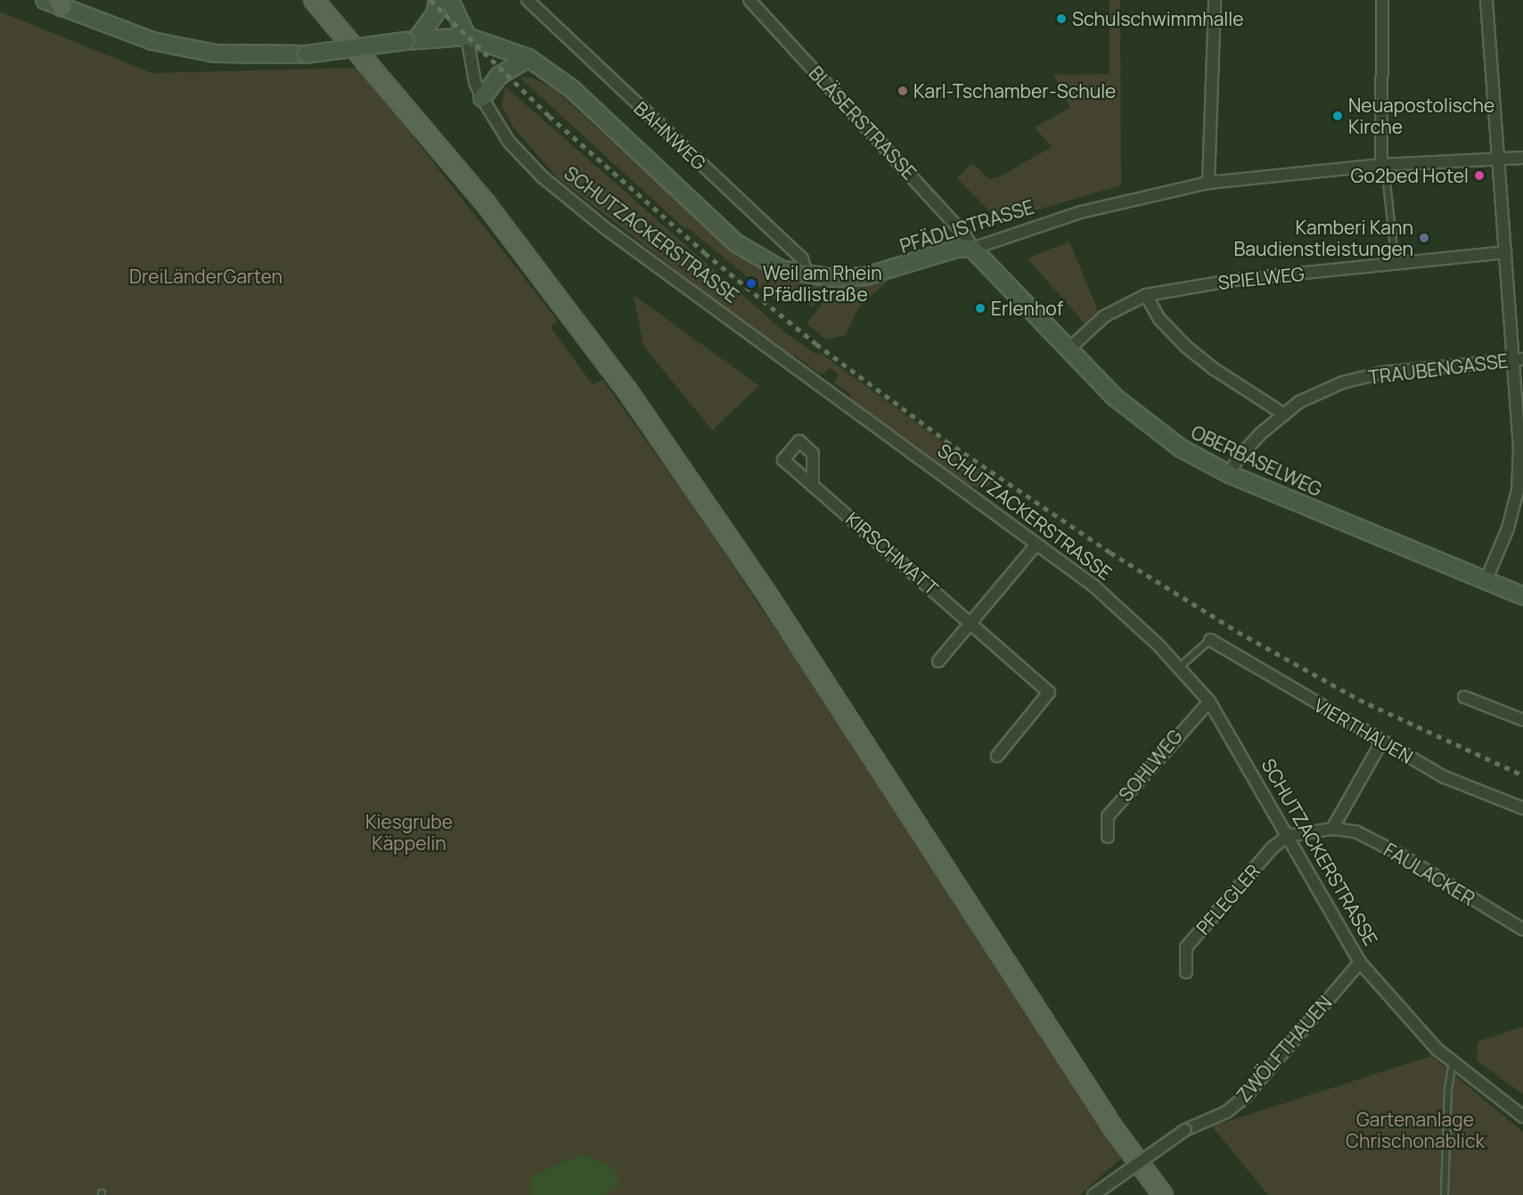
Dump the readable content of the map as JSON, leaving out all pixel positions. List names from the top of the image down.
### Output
{
  "streets": {
    "street": [
      "BLÄSERSTRASSE",
      "BAHNWEG",
      "PFÄDLISTRASSE",
      "SCHUTZACKERSTRASSE",
      "SPIELWEG",
      "TRAUBENGASSE",
      "OBERBASELWEG",
      "KIRSCHMATT",
      "VIERTHAUEN",
      "SOHLWEG",
      "FAULACKER",
      "PFLEGLER",
      "ZWÖLFTHAUEN"
    ]
  },
  "crossings": [
    ["BLÄSERSTRASSE", "PFÄDLISTRASSE"],
    ["BLÄSERSTRASSE", "OBERBASELWEG"],
    ["BAHNWEG", "PFÄDLISTRASSE"],
    ["PFÄDLISTRASSE", "SCHUTZACKERSTRASSE"],
    ["PFÄDLISTRASSE", "OBERBASELWEG"],
    ["SCHUTZACKERSTRASSE", "SOHLWEG"],
    ["SCHUTZACKERSTRASSE", "FAULACKER"],
    ["SCHUTZACKERSTRASSE", "PFLEGLER"],
    ["SCHUTZACKERSTRASSE", "ZWÖLFTHAUEN"],
    ["SPIELWEG", "OBERBASELWEG"],
    ["TRAUBENGASSE", "OBERBASELWEG"],
    ["FAULACKER", "PFLEGLER"]
  ],
  "parks": ["DreiLänderGarten", "Kiesgrube Käppelin", "Gartenanlage Chrischonablick"],
  "places": [
    "Schulschwimmhalle",
    "Karl-Tschamber-Schule",
    "Neuapostolische Kirche",
    "Go2bed Hotel",
    "Kamberi Kann Baudienstleistungen",
    "Weil am Rhein Pfädlistraße",
    "Erlenhof"
  ]
}
